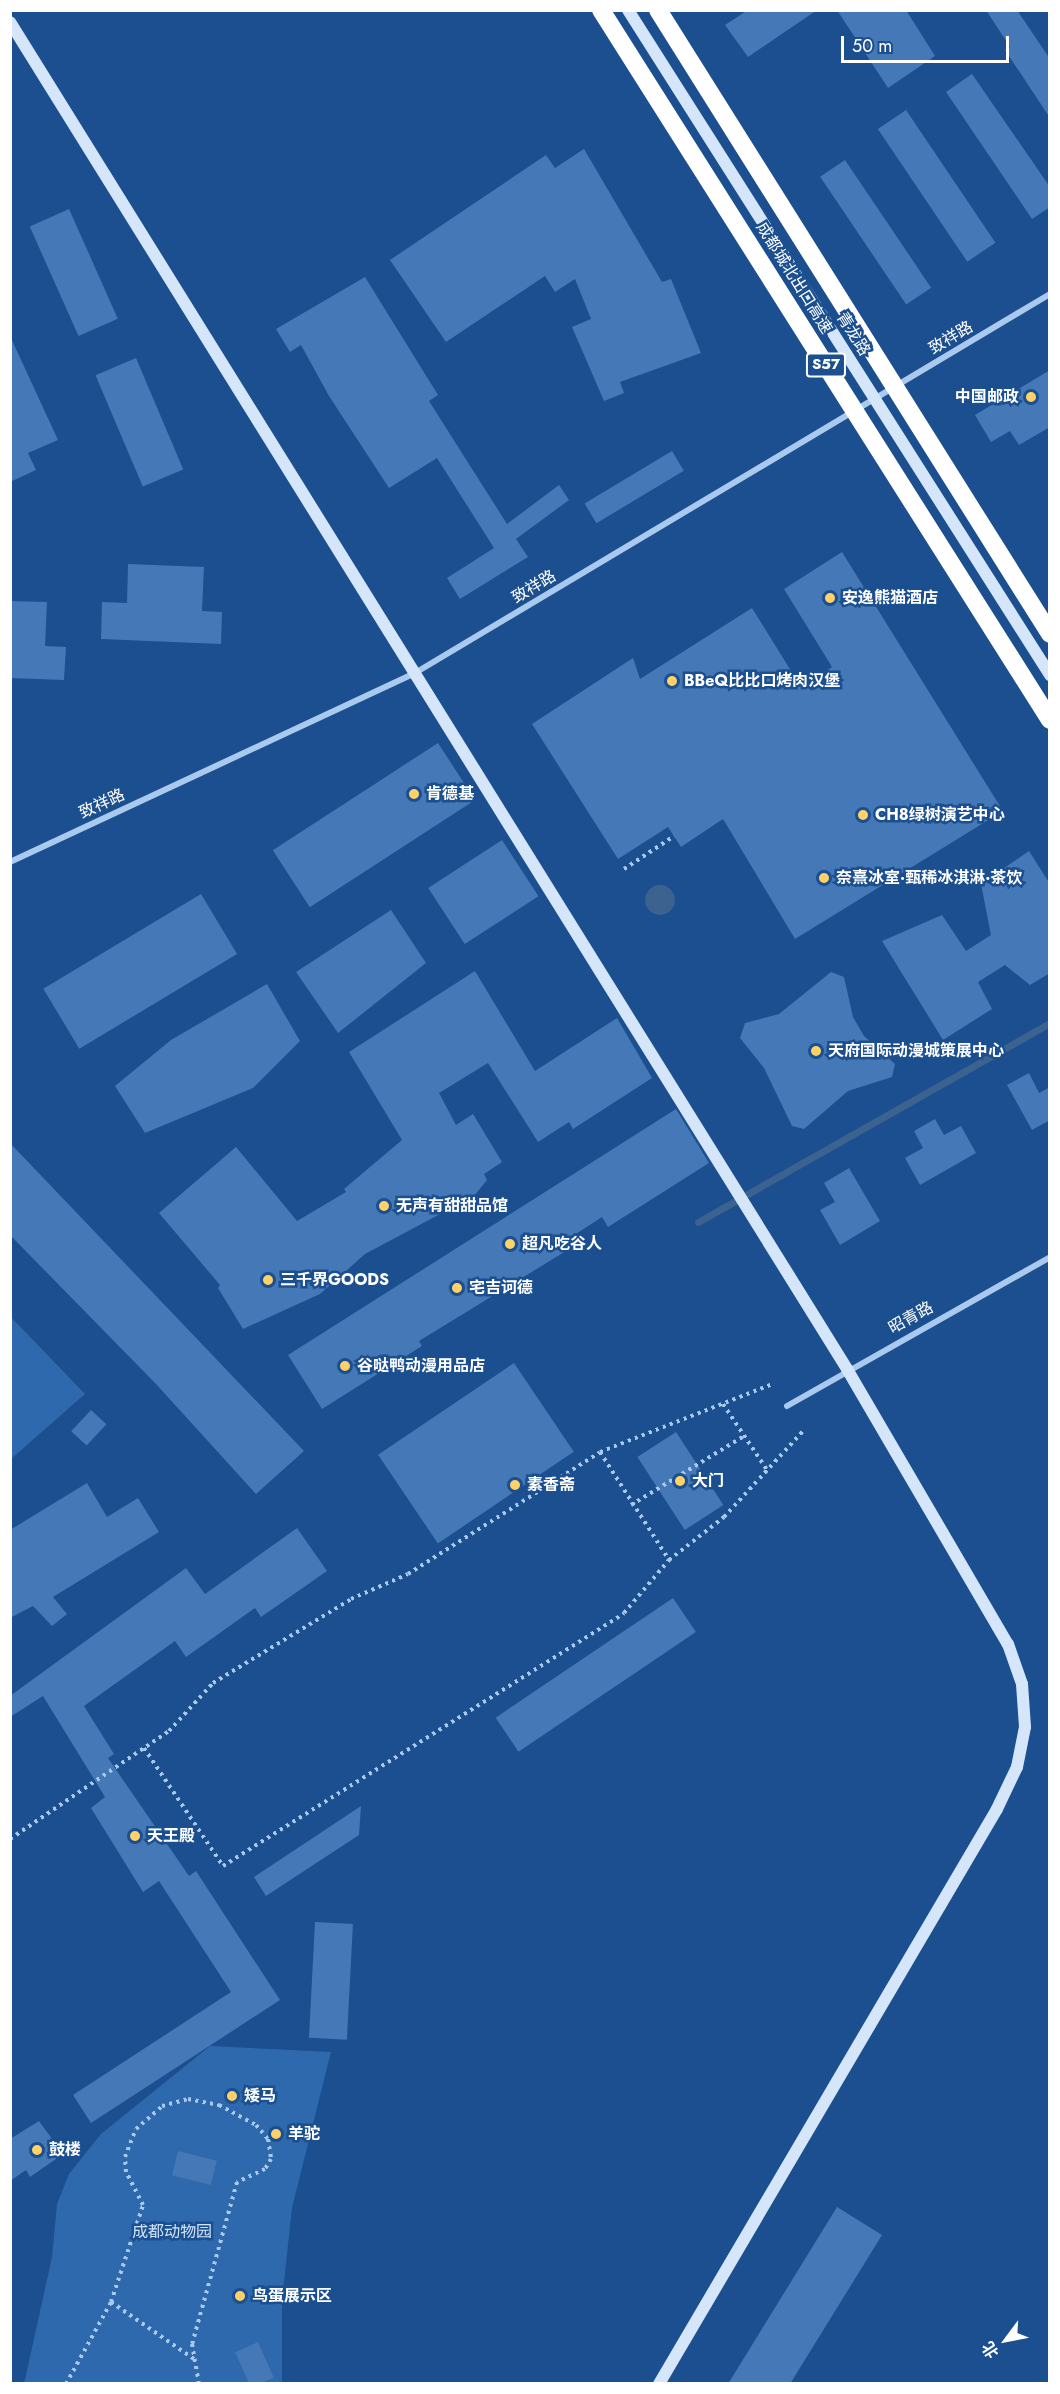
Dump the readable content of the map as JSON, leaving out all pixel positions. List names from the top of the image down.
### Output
{
  "streets": {
    "highway": ["成都城北出口高速", "S57"],
    "street": ["青龙路", "致祥路", "昭青路"]
  },
  "crossings": [
    ["青龙路", "致祥路"]
  ],
  "parks": ["成都动物园"],
  "places": [
    "中国邮政",
    "安逸熊猫酒店",
    "BBeQ比比口烤肉汉堡",
    "肯德基",
    "CH8绿树演艺中心",
    "奈熹冰室·甄稀冰淇淋·茶饮",
    "天府国际动漫城策展中心",
    "无声有甜甜品馆",
    "超凡吃谷人",
    "三千界GOODS",
    "宅吉诃德",
    "谷哒鸭动漫用品店",
    "大门",
    "素香斋",
    "天王殿",
    "矮马",
    "羊驼",
    "鼓楼",
    "鸟蛋展示区"
  ],
  "scale_bar": "50 m",
  "north": "bottom left"
}
